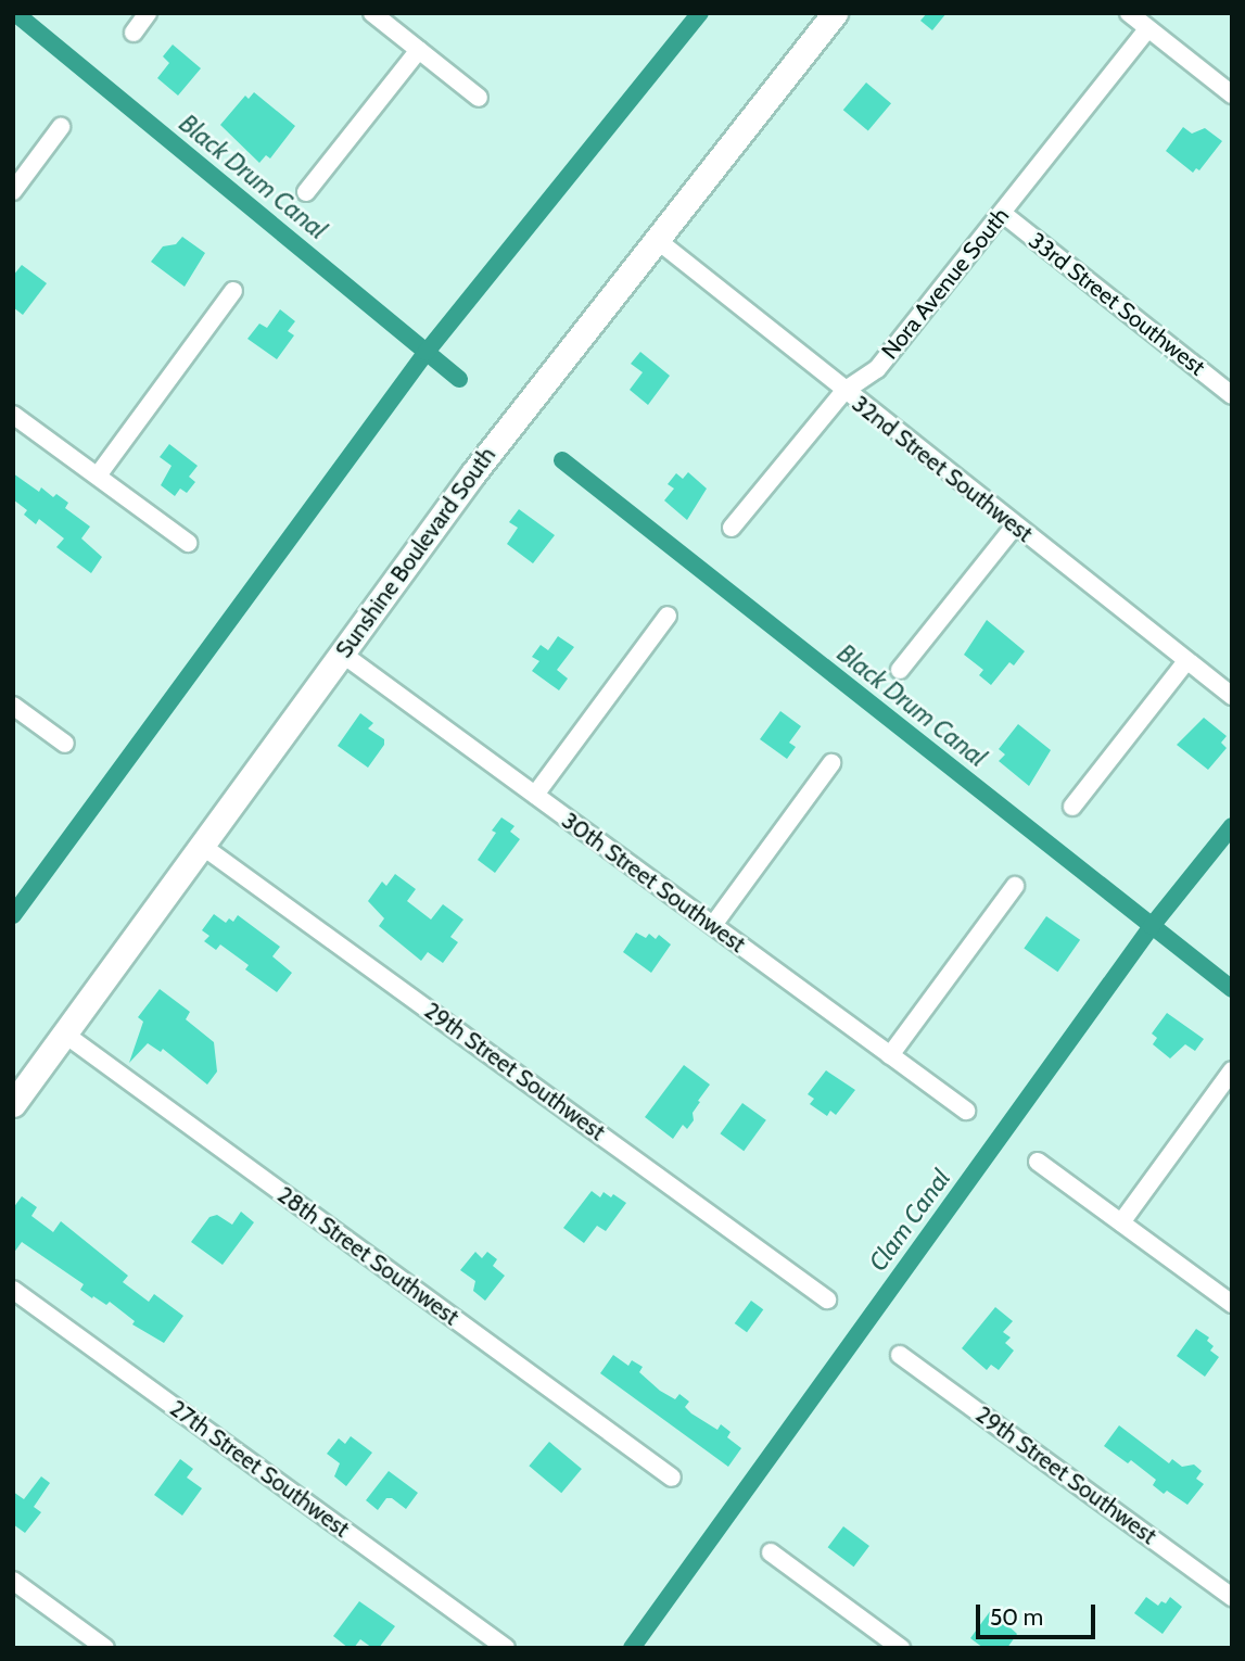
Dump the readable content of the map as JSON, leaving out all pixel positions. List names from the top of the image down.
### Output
{
  "streets": {
    "street": [
      "Nora Avenue South",
      "33rd Street Southwest",
      "32nd Street Southwest",
      "Sunshine Boulevard South",
      "30th Street Southwest",
      "29th Street Southwest",
      "28th Street Southwest",
      "27th Street Southwest"
    ]
  },
  "crossings": [
    ["Nora Avenue South", "33rd Street Southwest"],
    ["Nora Avenue South", "32nd Street Southwest"],
    ["32nd Street Southwest", "Sunshine Boulevard South"],
    ["Sunshine Boulevard South", "30th Street Southwest"],
    ["Sunshine Boulevard South", "29th Street Southwest"],
    ["Sunshine Boulevard South", "28th Street Southwest"]
  ],
  "water": ["Black Drum Canal", "Clam Canal"],
  "scale_bar": "50 m"
}
